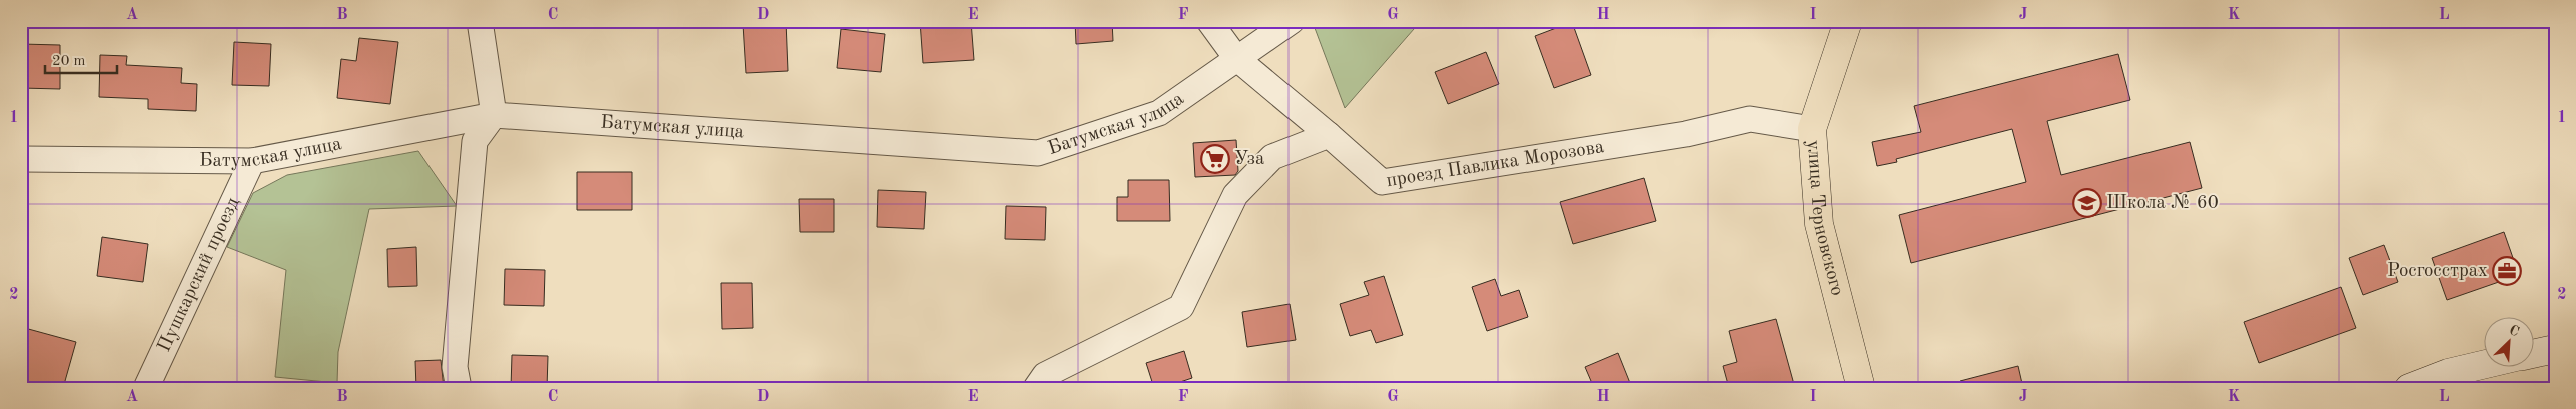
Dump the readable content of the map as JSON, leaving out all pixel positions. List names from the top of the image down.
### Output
{
  "streets": {
    "main road": ["улица Терновского"],
    "street": ["Батумская улица", "проезд Павлика Морозова", "Пушкарский проезд"]
  },
  "crossings": [
    ["Батумская улица", "Пушкарский проезд"],
    ["проезд Павлика Морозова", "улица Терновского"]
  ],
  "places": {
    "supermarket": ["Уза"],
    "school or university": ["Школа № 60"],
    "office": ["Росгосстрах"]
  },
  "scale_bar": "20 m",
  "north": "top right",
  "grid": {
    "columns": [
      "A",
      "B",
      "C",
      "D",
      "E",
      "F",
      "G",
      "H",
      "I",
      "J",
      "K",
      "L"
    ],
    "rows": ["1", "2"]
  }
}
